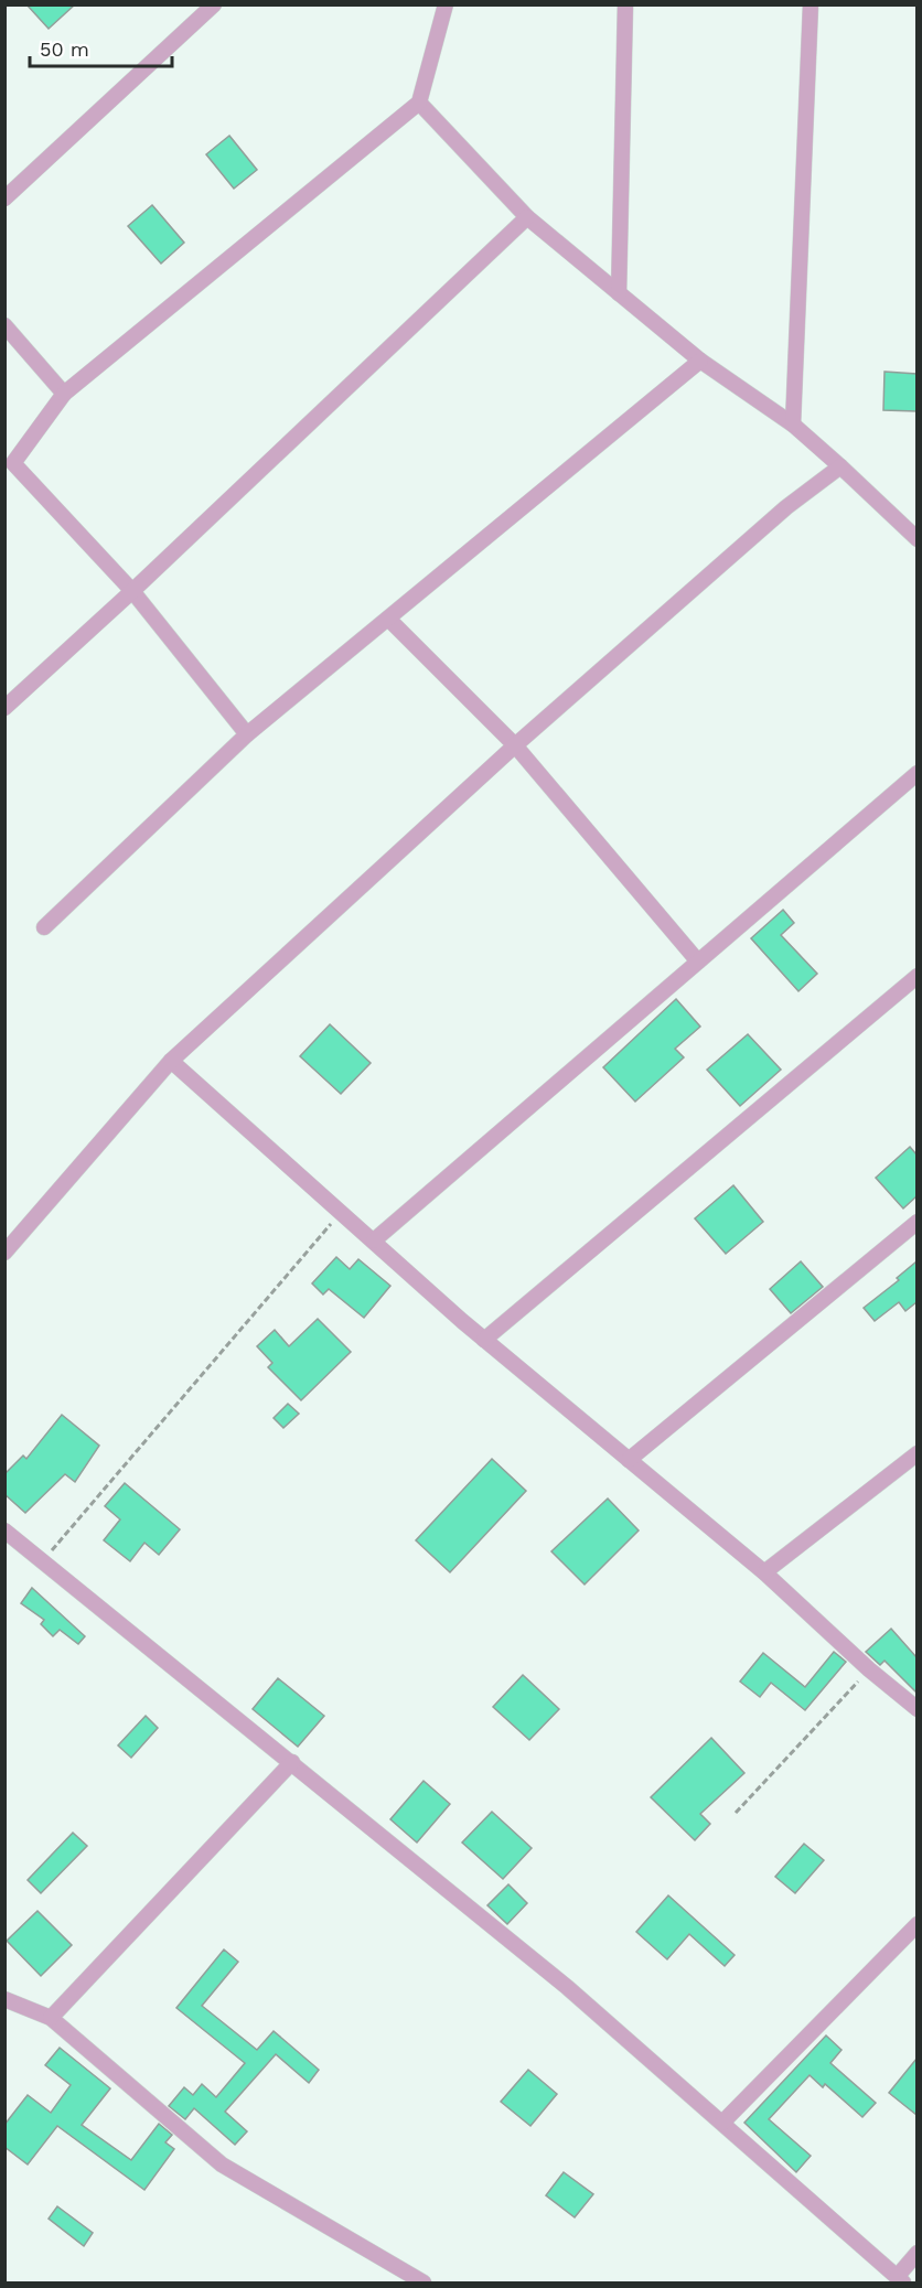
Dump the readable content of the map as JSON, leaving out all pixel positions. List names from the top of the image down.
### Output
{
  "scale_bar": "50 m"
}
